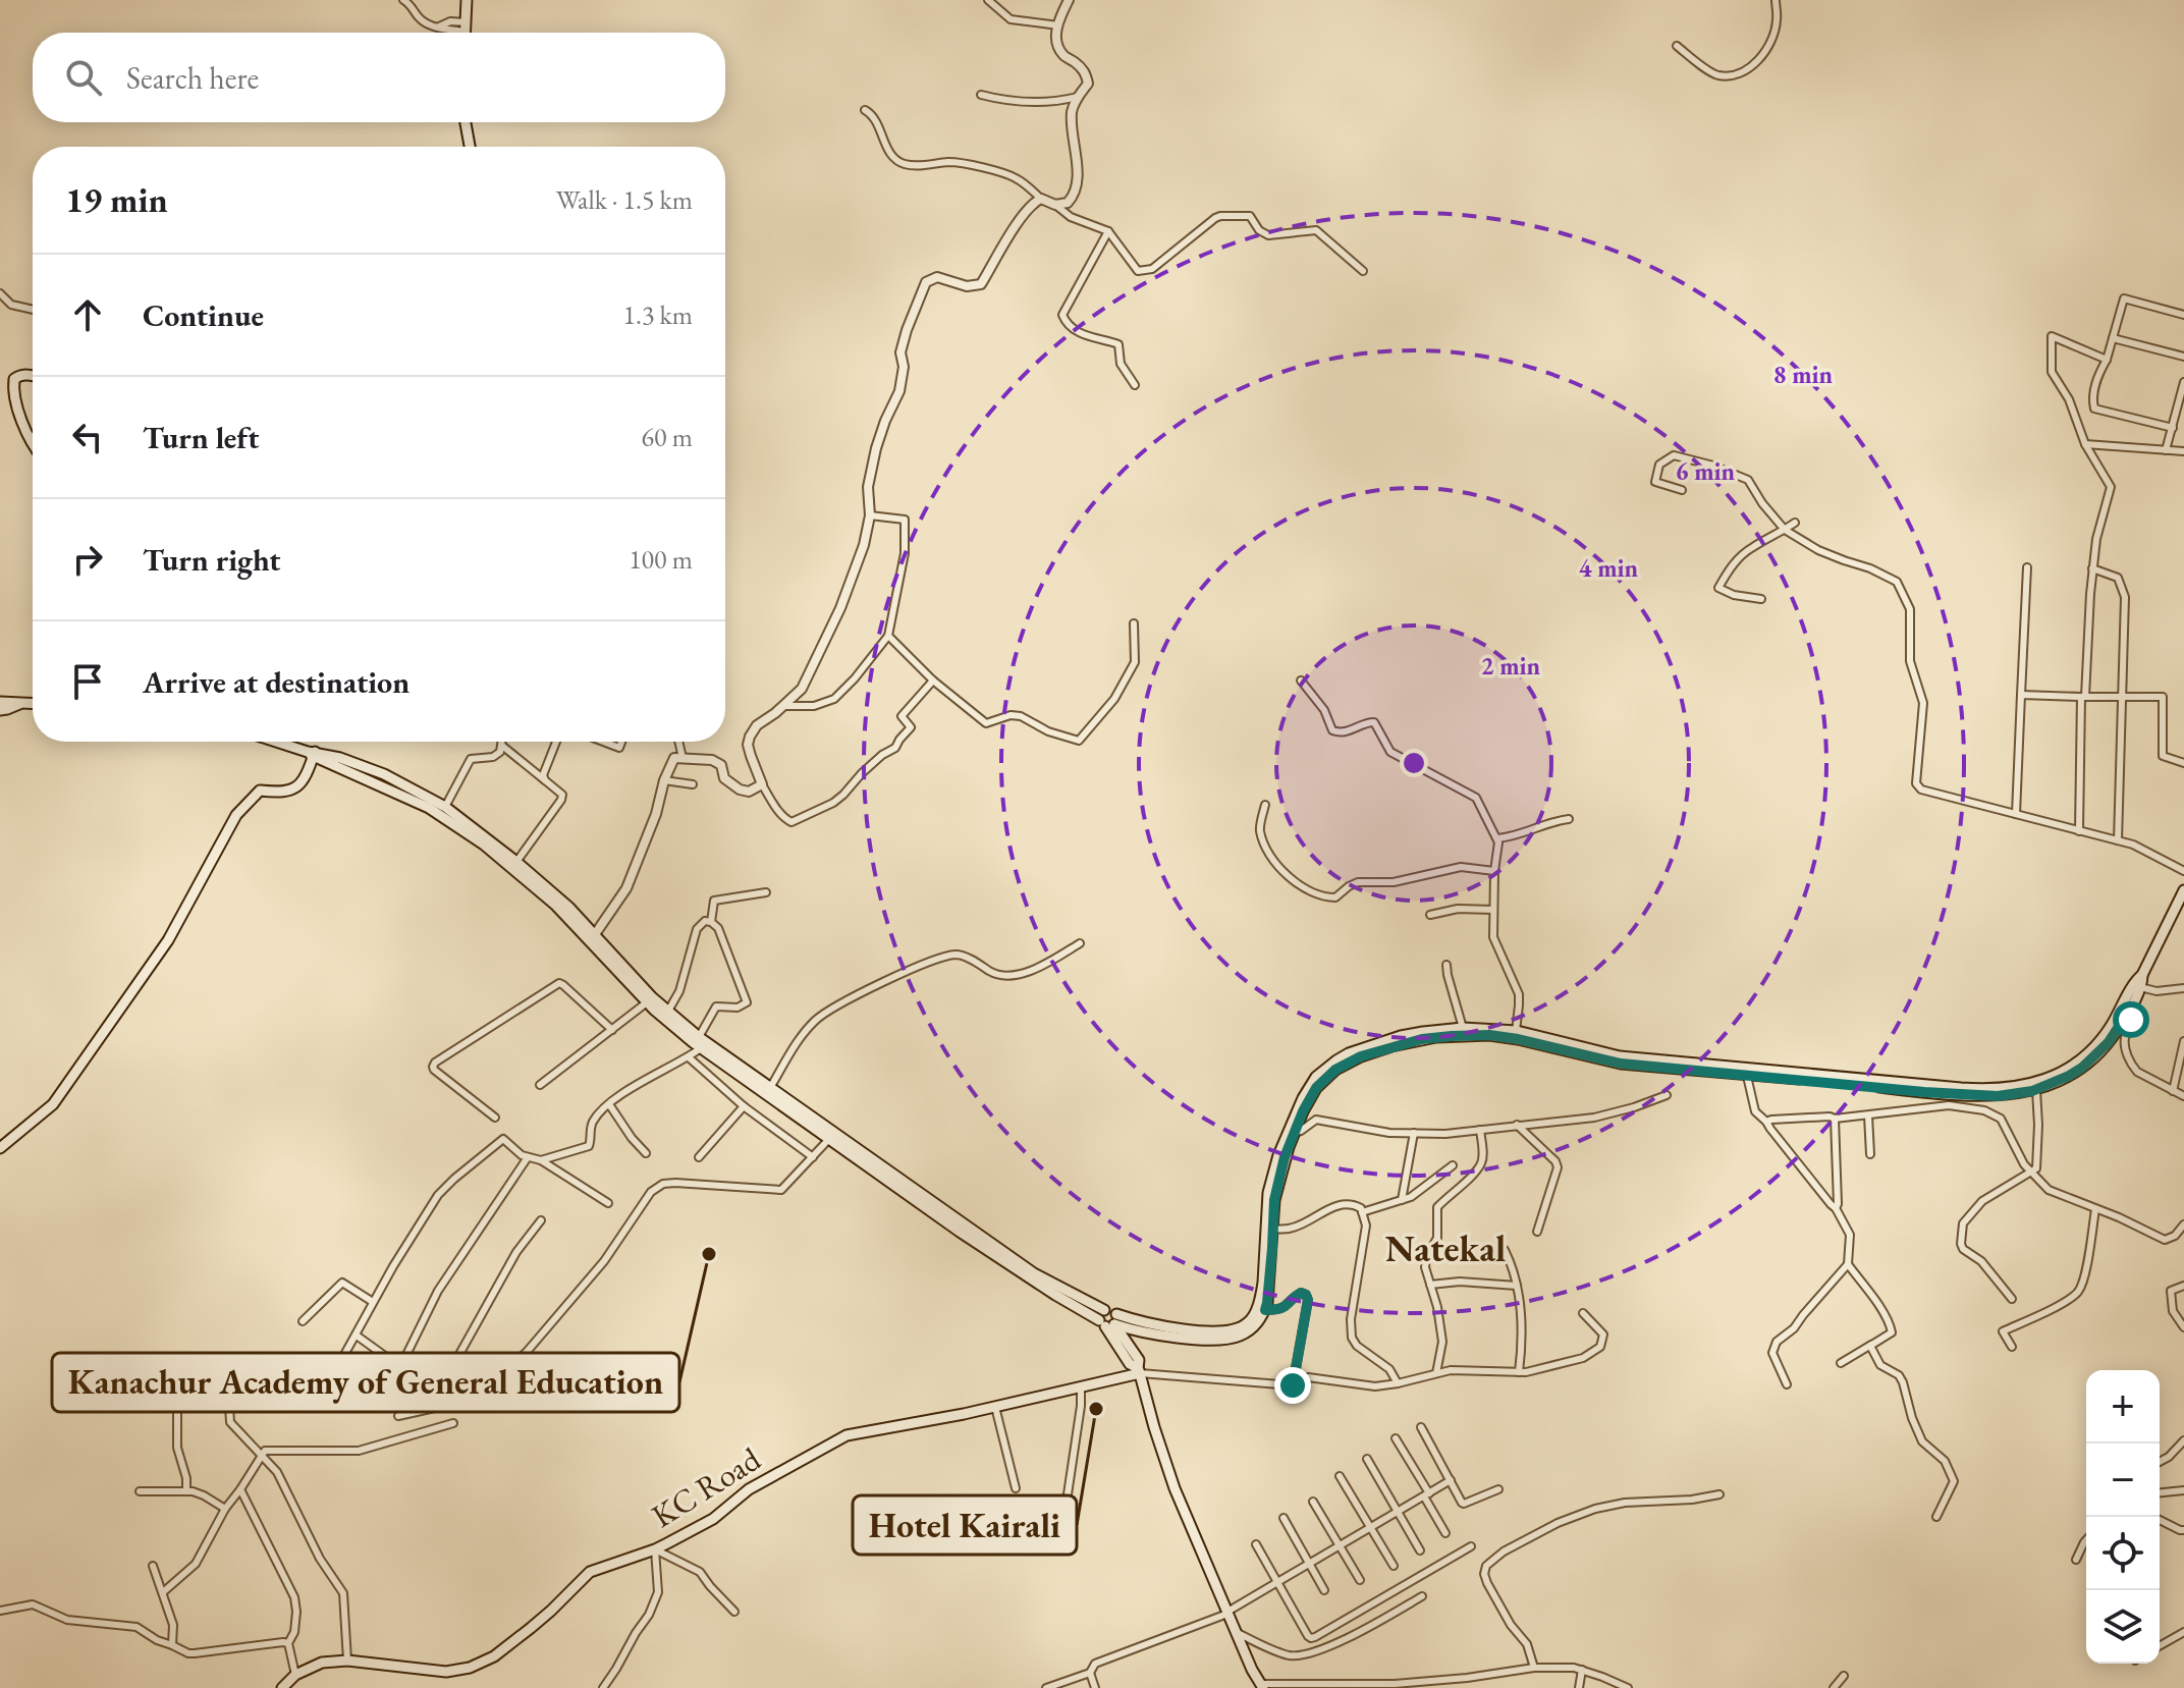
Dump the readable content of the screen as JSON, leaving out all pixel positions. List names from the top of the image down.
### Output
{
  "streets": {
    "main road": ["KC Road"]
  },
  "districts": ["Natekal"],
  "places": ["Kanachur Academy of General Education", "Hotel Kairali"],
  "page": {
    "search": "Search here",
    "heading": ["19 min", "Walk · 1.5 km"],
    "list": [
      ["Continue", "1.3 km"],
      ["Turn left", "60 m"],
      ["Turn right", "100 m"],
      "Arrive at destination"
    ],
    "map_buttons": ["+", "−"]
  },
  "rings": [
    "8 min",
    "6 min",
    "4 min",
    "2 min"
  ]
}
